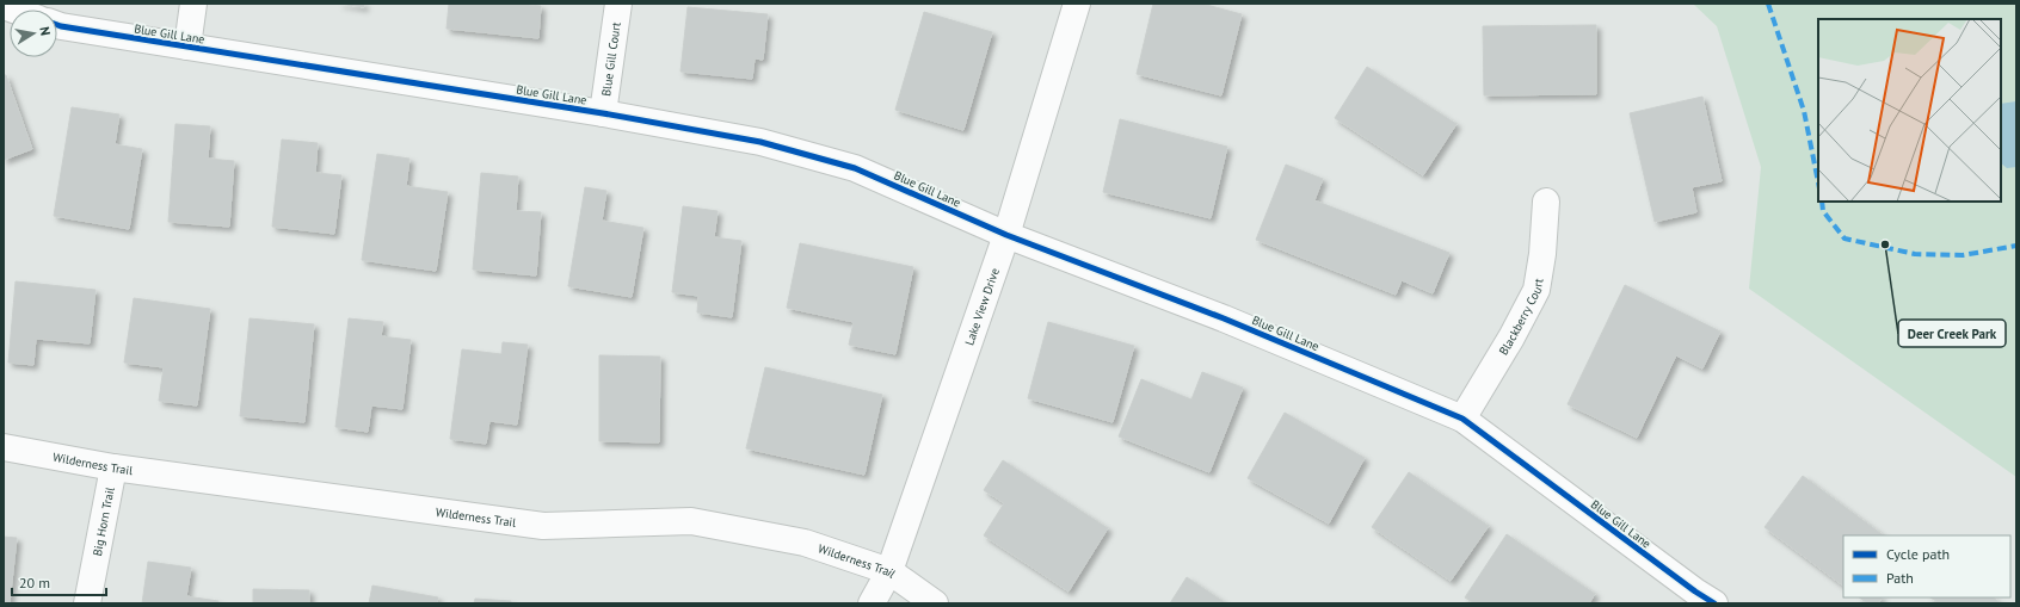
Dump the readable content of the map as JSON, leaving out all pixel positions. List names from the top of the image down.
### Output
{
  "streets": {
    "street": [
      "Blue Gill Lane",
      "Blue Gill Court",
      "Lake View Drive",
      "Blackberry Court",
      "Wilderness Trail",
      "Big Horn Trail"
    ]
  },
  "crossings": [
    ["Blue Gill Lane", "Blue Gill Court"],
    ["Blue Gill Lane", "Lake View Drive"],
    ["Blue Gill Lane", "Blackberry Court"],
    ["Lake View Drive", "Wilderness Trail"],
    ["Wilderness Trail", "Big Horn Trail"]
  ],
  "places": ["Deer Creek Park"],
  "legend": ["Cycle path", "Path"],
  "scale_bar": "20 m",
  "north": "right"
}
